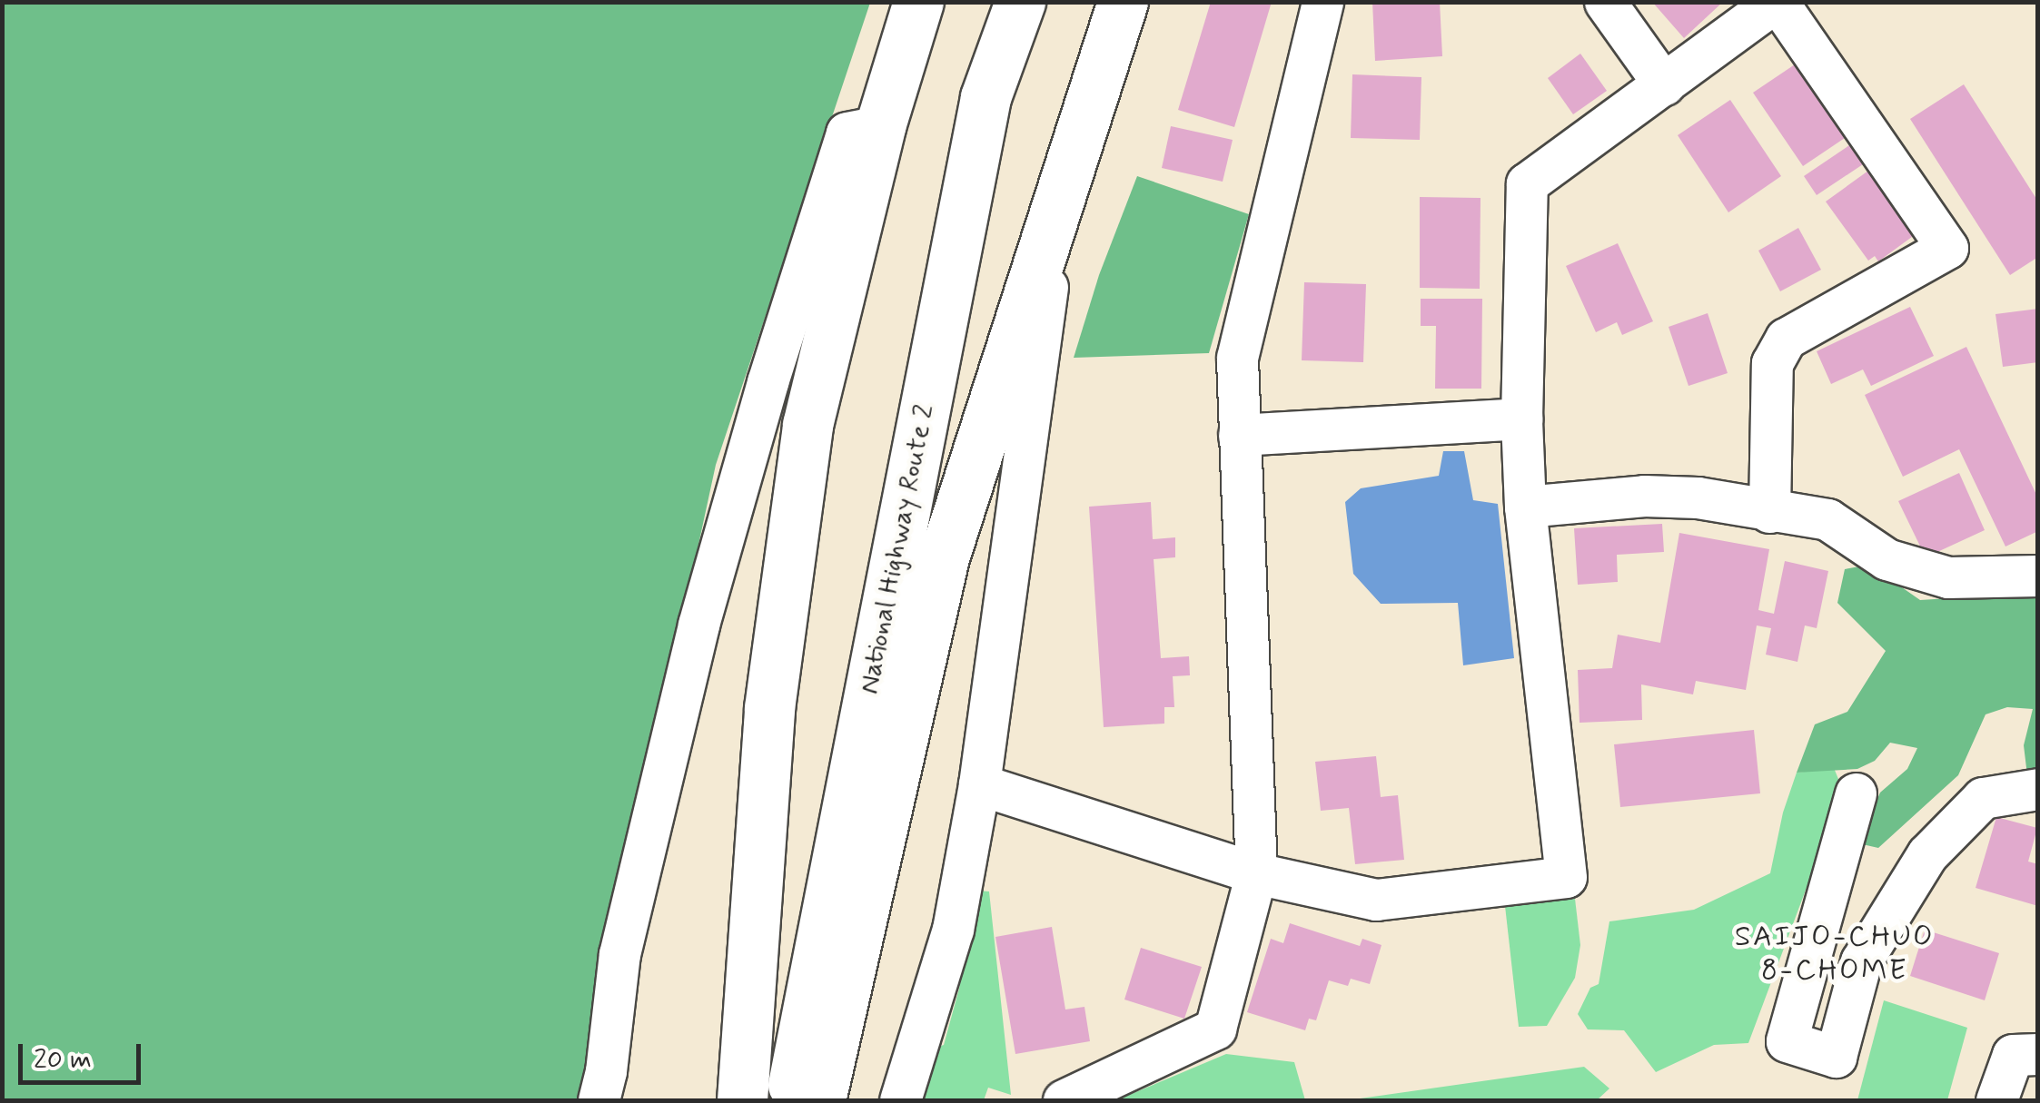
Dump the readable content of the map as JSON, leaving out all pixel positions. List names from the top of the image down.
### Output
{
  "streets": {
    "highway": ["National Highway Route 2"]
  },
  "districts": ["SAIJO-CHUO 8-CHOME"],
  "scale_bar": "20 m"
}
